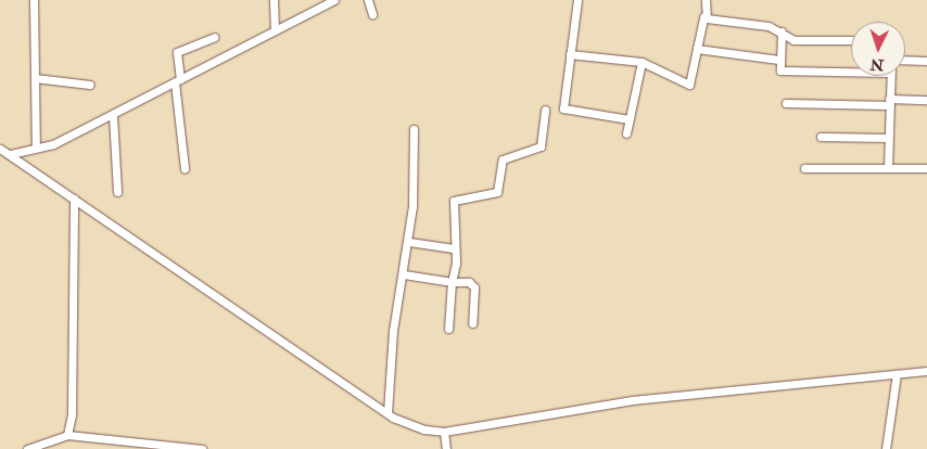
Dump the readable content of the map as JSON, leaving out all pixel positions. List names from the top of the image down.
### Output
{
  "north": "bottom"
}
